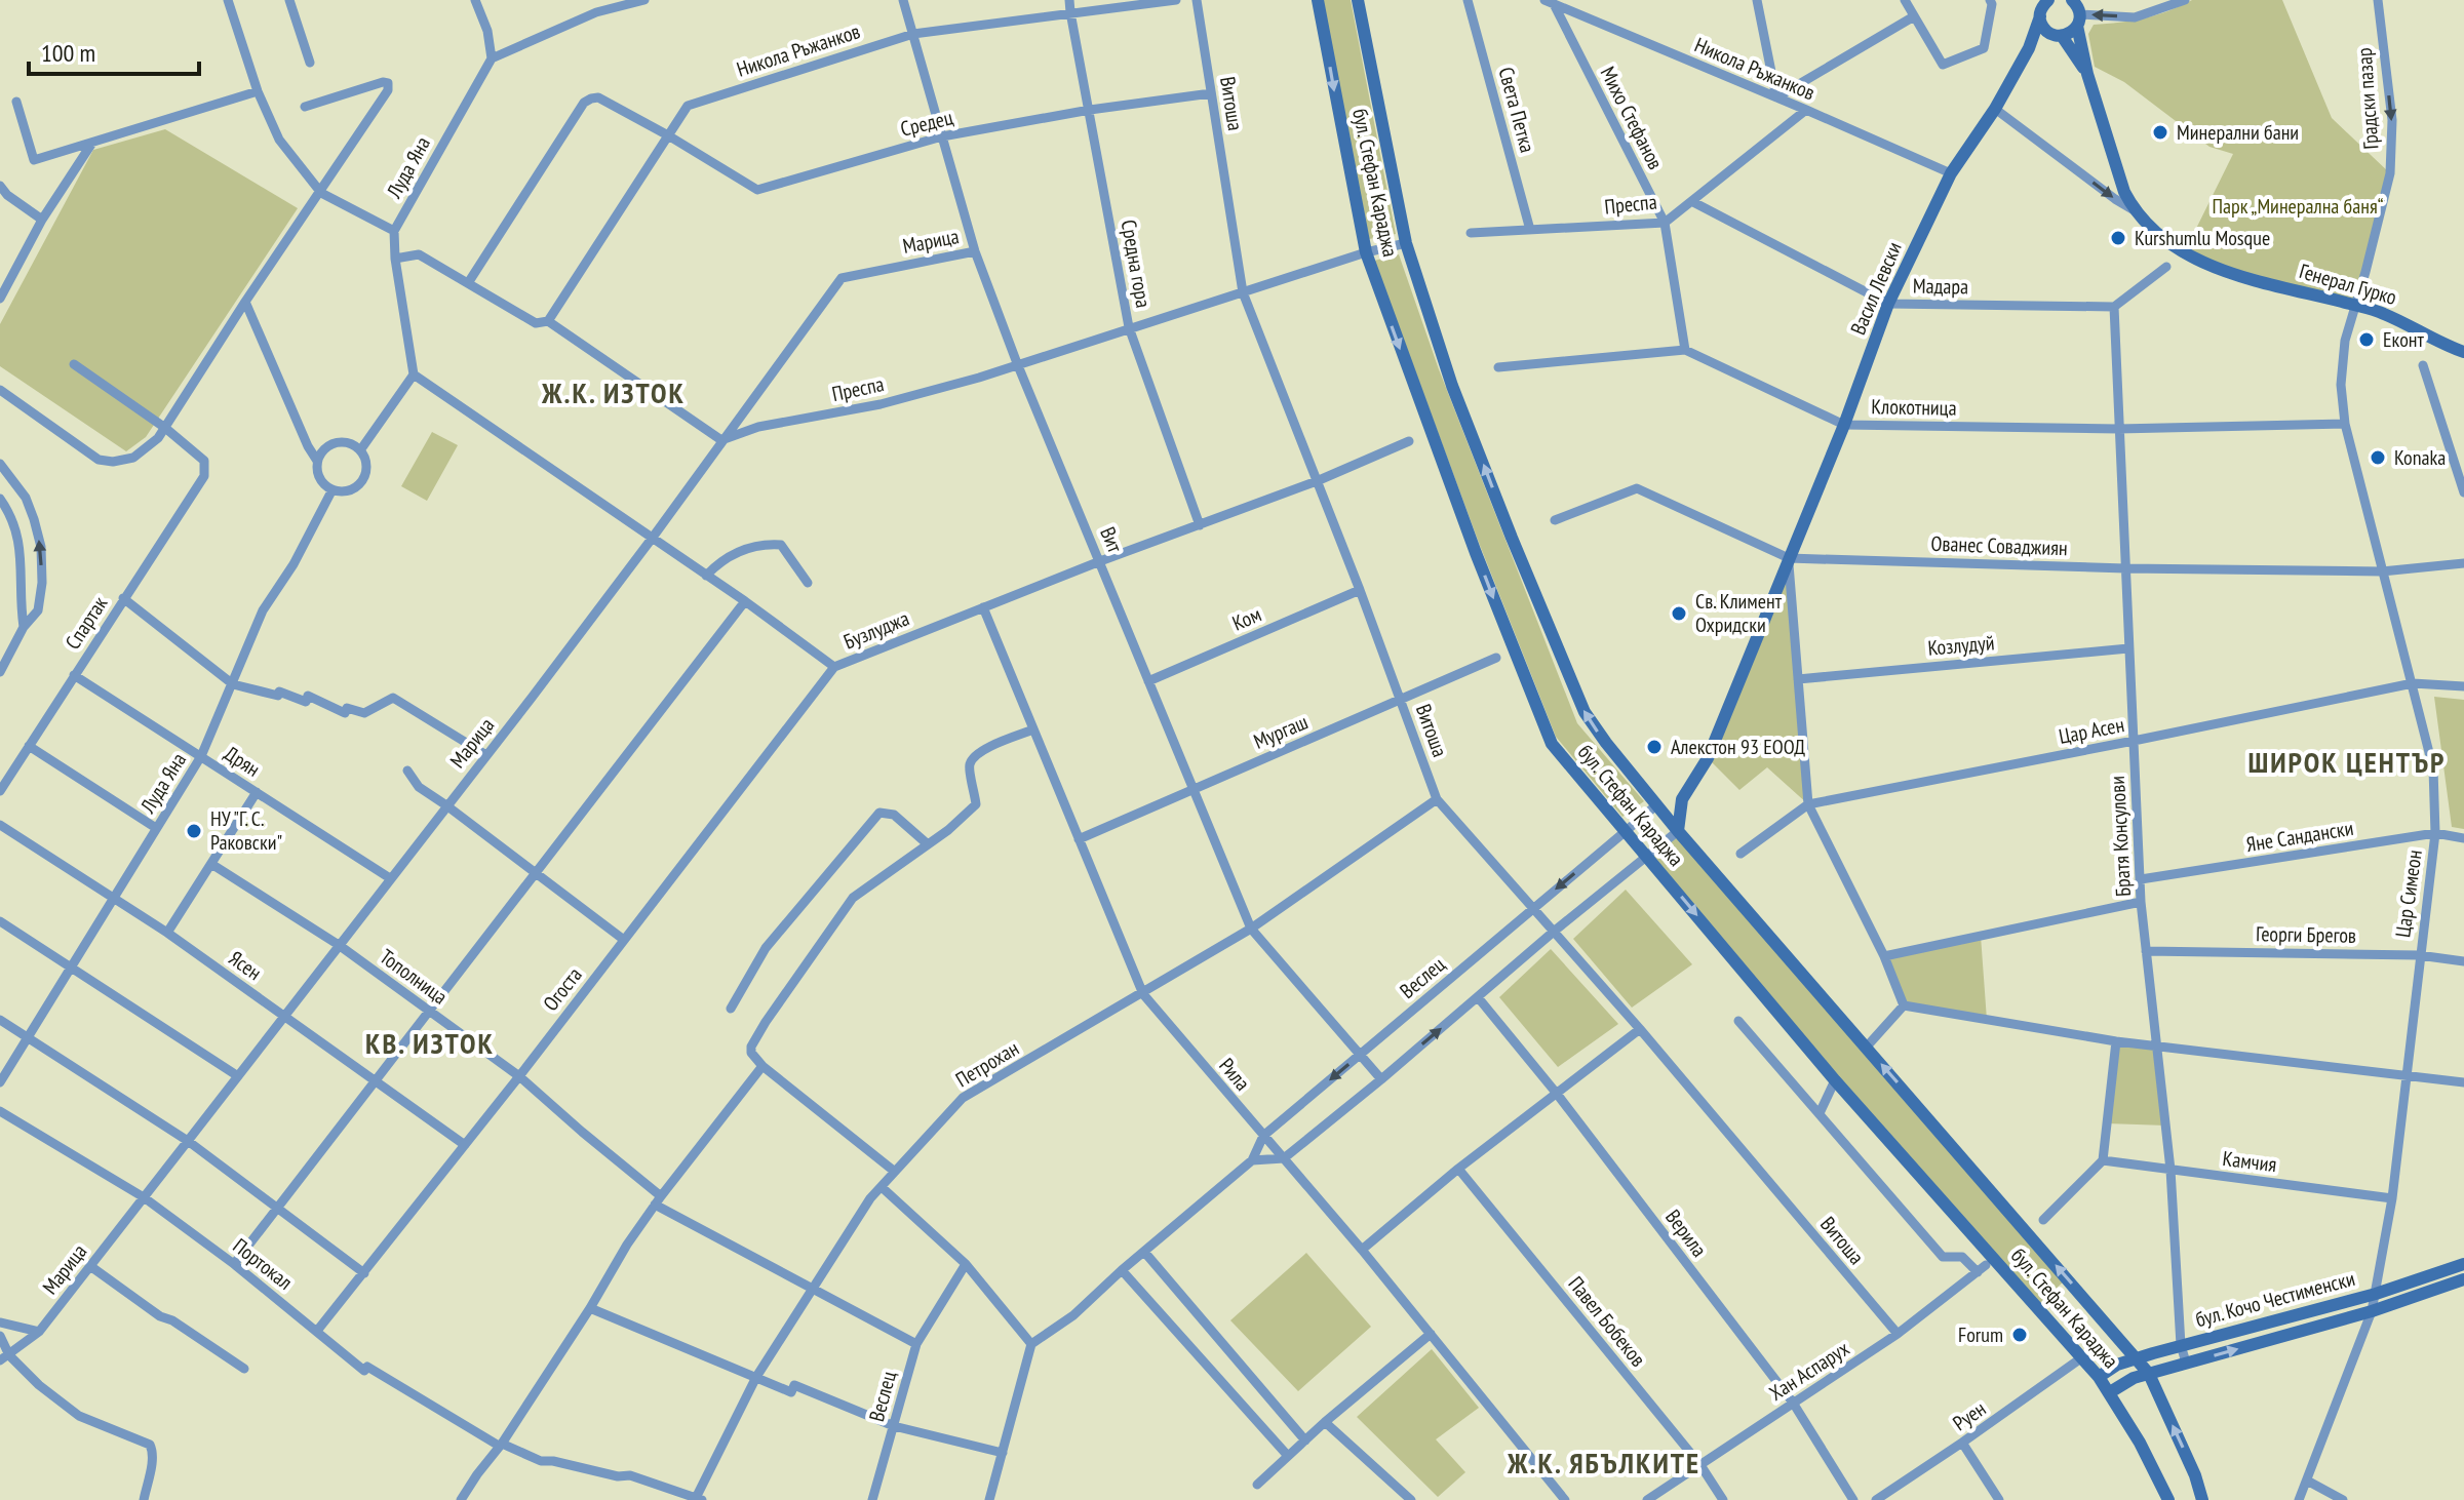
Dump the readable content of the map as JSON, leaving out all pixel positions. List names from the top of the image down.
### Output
{
  "streets": {
    "street": [
      "Никола Ръжанков",
      "Градски пазар",
      "Витоша",
      "Света Петка",
      "Михо Стефанов",
      "Средец",
      "Луда Яна",
      "бул. Стефан Караджа",
      "Преспа",
      "Марица",
      "Средна гора",
      "Генерал Гурко",
      "Мадара",
      "Васил Левски",
      "Клокотница",
      "Вит",
      "Ованес Соваджиян",
      "Ком",
      "Спартак",
      "Бузлуджа",
      "Козлудуй",
      "Цар Асен",
      "Мургаш",
      "Дрян",
      "Братя Консулови",
      "Яне Сандански",
      "Цар Симеон",
      "Георги Брегов",
      "Ясен",
      "Тополница",
      "Веслец",
      "Огоста",
      "Петрохан",
      "Рила",
      "Камчия",
      "Верила",
      "Портокал",
      "бул. Кочо Честименски",
      "Павел Бобеков",
      "Хан Аспарух",
      "Руен"
    ]
  },
  "crossings": [
    ["Никола Ръжанков", "Михо Стефанов"],
    ["Никола Ръжанков", "Средец"],
    ["Никола Ръжанков", "Преспа"],
    ["Никола Ръжанков", "Средна гора"],
    ["Никола Ръжанков", "Васил Левски"],
    ["Никола Ръжанков", "Вит"],
    ["Градски пазар", "Цар Симеон"],
    ["Витоша", "Средец"],
    ["Витоша", "Преспа"],
    ["Витоша", "Ком"],
    ["Витоша", "Бузлуджа"],
    ["Витоша", "Мургаш"],
    ["Витоша", "Веслец"],
    ["Витоша", "Петрохан"],
    ["Витоша", "Хан Аспарух"],
    ["Света Петка", "Преспа"],
    ["Михо Стефанов", "Преспа"],
    ["Михо Стефанов", "Клокотница"],
    ["Средец", "Средна гора"],
    ["Средец", "Вит"],
    ["Луда Яна", "Бузлуджа"],
    ["Луда Яна", "Дрян"],
    ["Луда Яна", "Ясен"],
    ["бул. Стефан Караджа", "Преспа"],
    ["бул. Стефан Караджа", "Веслец"],
    ["бул. Стефан Караджа", "бул. Кочо Честименски"],
    ["бул. Стефан Караджа", "Руен"],
    ["Преспа", "Марица"],
    ["Преспа", "Средна гора"],
    ["Преспа", "Мадара"],
    ["Преспа", "Вит"],
    ["Марица", "Вит"],
    ["Марица", "Бузлуджа"],
    ["Марица", "Дрян"],
    ["Марица", "Ясен"],
    ["Марица", "Тополница"],
    ["Марица", "Портокал"],
    ["Средна гора", "Бузлуджа"],
    ["Генерал Гурко", "Цар Симеон"],
    ["Мадара", "Васил Левски"],
    ["Мадара", "Братя Консулови"],
    ["Васил Левски", "Клокотница"],
    ["Васил Левски", "Ованес Соваджиян"],
    ["Васил Левски", "Козлудуй"],
    ["Васил Левски", "Цар Асен"],
    ["Клокотница", "Братя Консулови"],
    ["Клокотница", "Цар Симеон"],
    ["Вит", "Ком"],
    ["Вит", "Бузлуджа"],
    ["Вит", "Мургаш"],
    ["Вит", "Веслец"],
    ["Вит", "Петрохан"],
    ["Ованес Соваджиян", "Братя Консулови"],
    ["Ованес Соваджиян", "Цар Симеон"],
    ["Спартак", "Дрян"],
    ["Бузлуджа", "Огоста"],
    ["Бузлуджа", "Рила"],
    ["Козлудуй", "Братя Консулови"],
    ["Цар Асен", "Братя Консулови"],
    ["Цар Асен", "Цар Симеон"],
    ["Мургаш", "Рила"],
    ["Братя Консулови", "Яне Сандански"],
    ["Братя Консулови", "Георги Брегов"],
    ["Братя Консулови", "Камчия"],
    ["Братя Консулови", "бул. Кочо Честименски"],
    ["Яне Сандански", "Цар Симеон"],
    ["Цар Симеон", "Георги Брегов"],
    ["Цар Симеон", "Камчия"],
    ["Цар Симеон", "бул. Кочо Честименски"],
    ["Ясен", "Огоста"],
    ["Тополница", "Веслец"],
    ["Тополница", "Огоста"],
    ["Тополница", "Петрохан"],
    ["Веслец", "Рила"],
    ["Огоста", "Портокал"],
    ["Петрохан", "Рила"],
    ["Петрохан", "Портокал"],
    ["Верила", "Хан Аспарух"],
    ["Павел Бобеков", "Хан Аспарух"]
  ],
  "one_way": ["Градски пазар"],
  "districts": [
    "Ж.К. ИЗТОК",
    "ШИРОК ЦЕНТЪР",
    "КВ. ИЗТОК",
    "Ж.К. ЯБЪЛКИТЕ"
  ],
  "parks": ["Парк „Минерална баня“"],
  "places": [
    "Минерални бани",
    "Kurshumlu Mosque",
    "Еконт",
    "Konaka",
    "Св. Климент Охридски",
    "Алекстон 93 ЕООД",
    "НУ \"Г. С. Раковски\"",
    "Forum"
  ],
  "scale_bar": "100 m"
}
